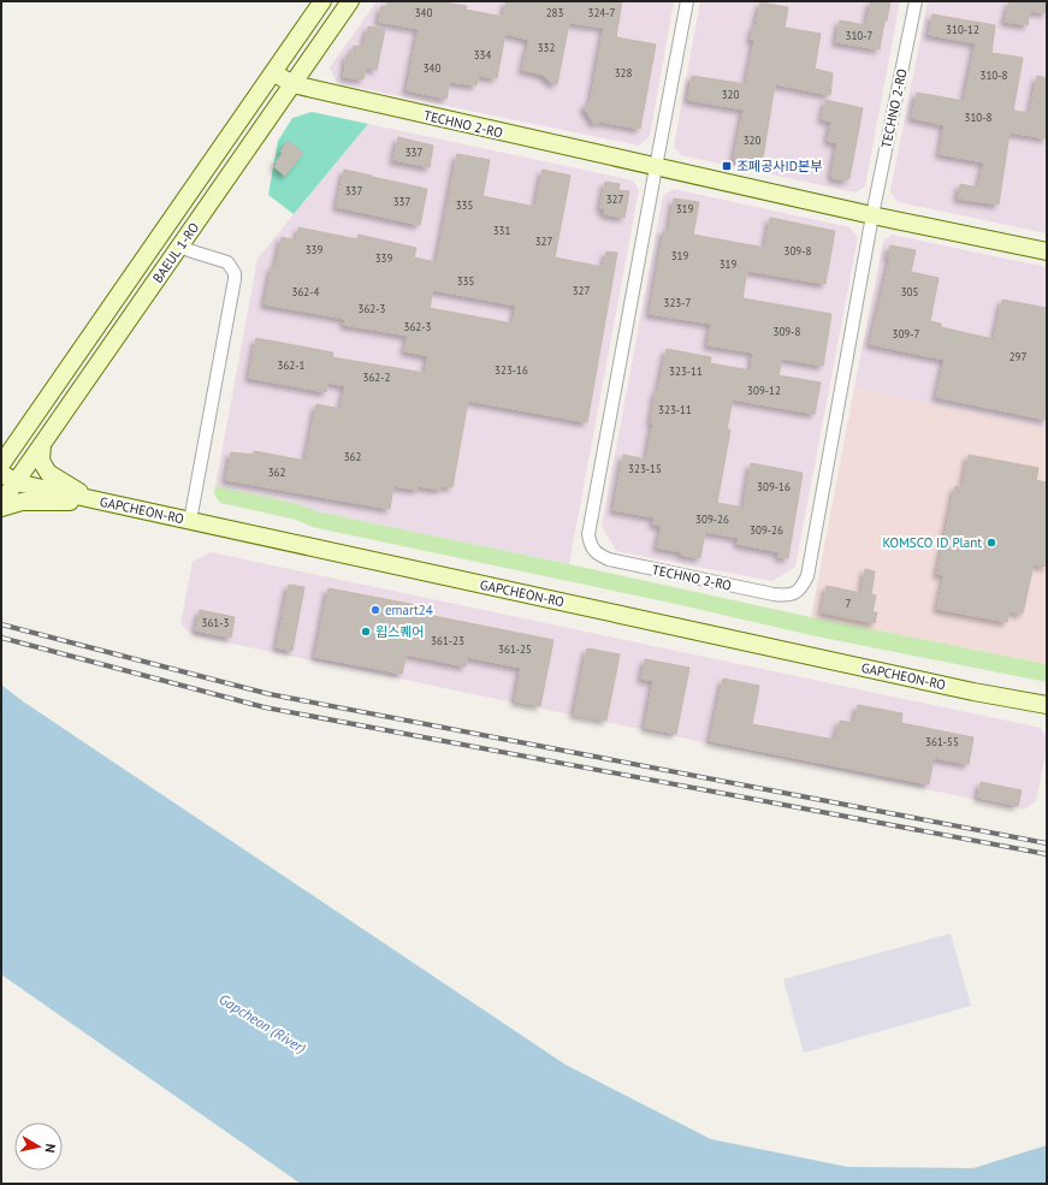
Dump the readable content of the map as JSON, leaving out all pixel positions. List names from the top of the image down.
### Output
{
  "streets": {
    "main road": ["TECHNO 2-RO", "BAEUL 1-RO", "GAPCHEON-RO"]
  },
  "crossings": [
    ["TECHNO 2-RO", "BAEUL 1-RO"],
    ["BAEUL 1-RO", "GAPCHEON-RO"]
  ],
  "water": ["Gapcheon (River)"],
  "places": {
    "transit": ["조폐공사ID본부"],
    "other": ["KOMSCO ID Plant", "emart24", "윕스퀘어"]
  },
  "house_numbers": [
    "340",
    "283",
    "324-7",
    "310-12",
    "310-7",
    "332",
    "334",
    "340",
    "328",
    "310-8",
    "320",
    "310-8",
    "320",
    "337",
    "337",
    "327",
    "337",
    "335",
    "319",
    "331",
    "327",
    "339",
    "309-8",
    "319",
    "339",
    "319",
    "335",
    "327",
    "362-4",
    "305",
    "323-7",
    "362-3",
    "362-3",
    "309-8",
    "309-7",
    "297",
    "362-1",
    "323-16",
    "323-11",
    "362-2",
    "309-12",
    "323-11",
    "362",
    "323-15",
    "362",
    "309-16",
    "309-26",
    "309-26",
    "7",
    "361-3",
    "361-23",
    "361-25",
    "361-55"
  ],
  "north": "right"
}
